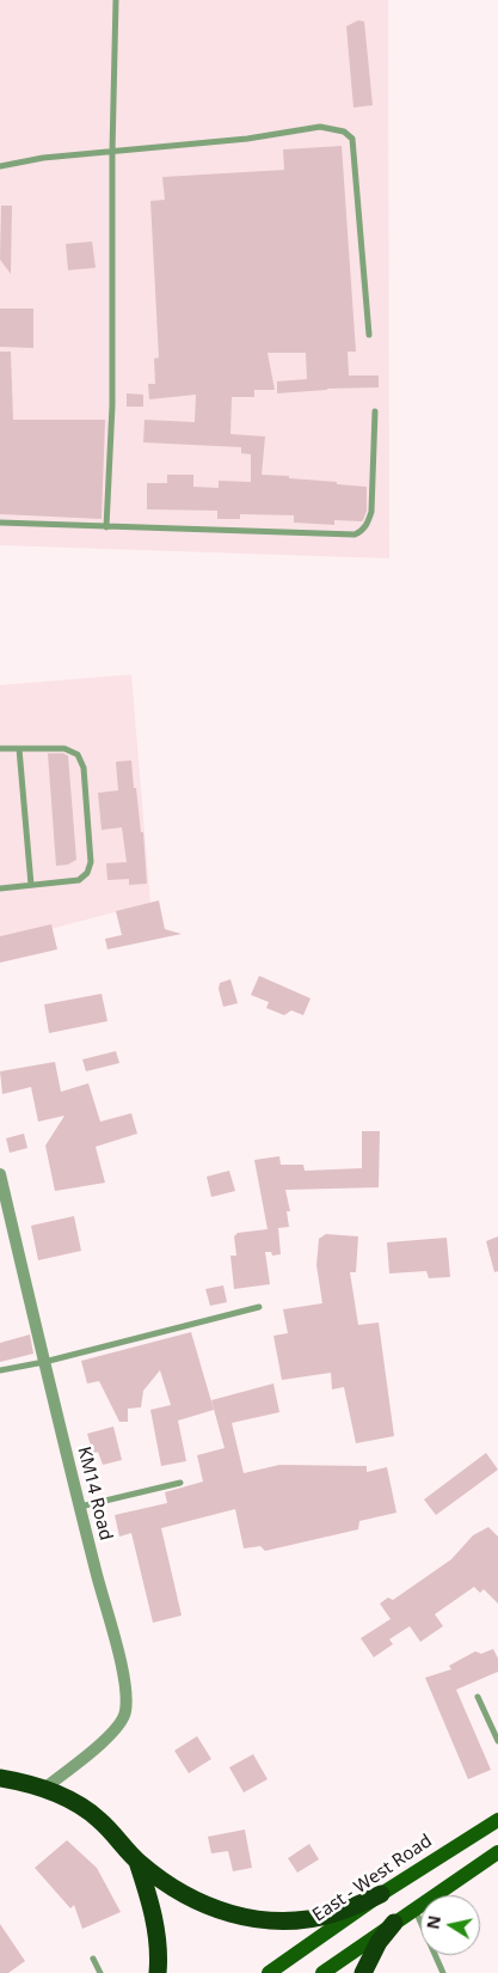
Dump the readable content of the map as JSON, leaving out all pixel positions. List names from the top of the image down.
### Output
{
  "streets": {
    "main road": ["East - West Road"],
    "street": ["KM14 Road"]
  },
  "north": "left"
}
